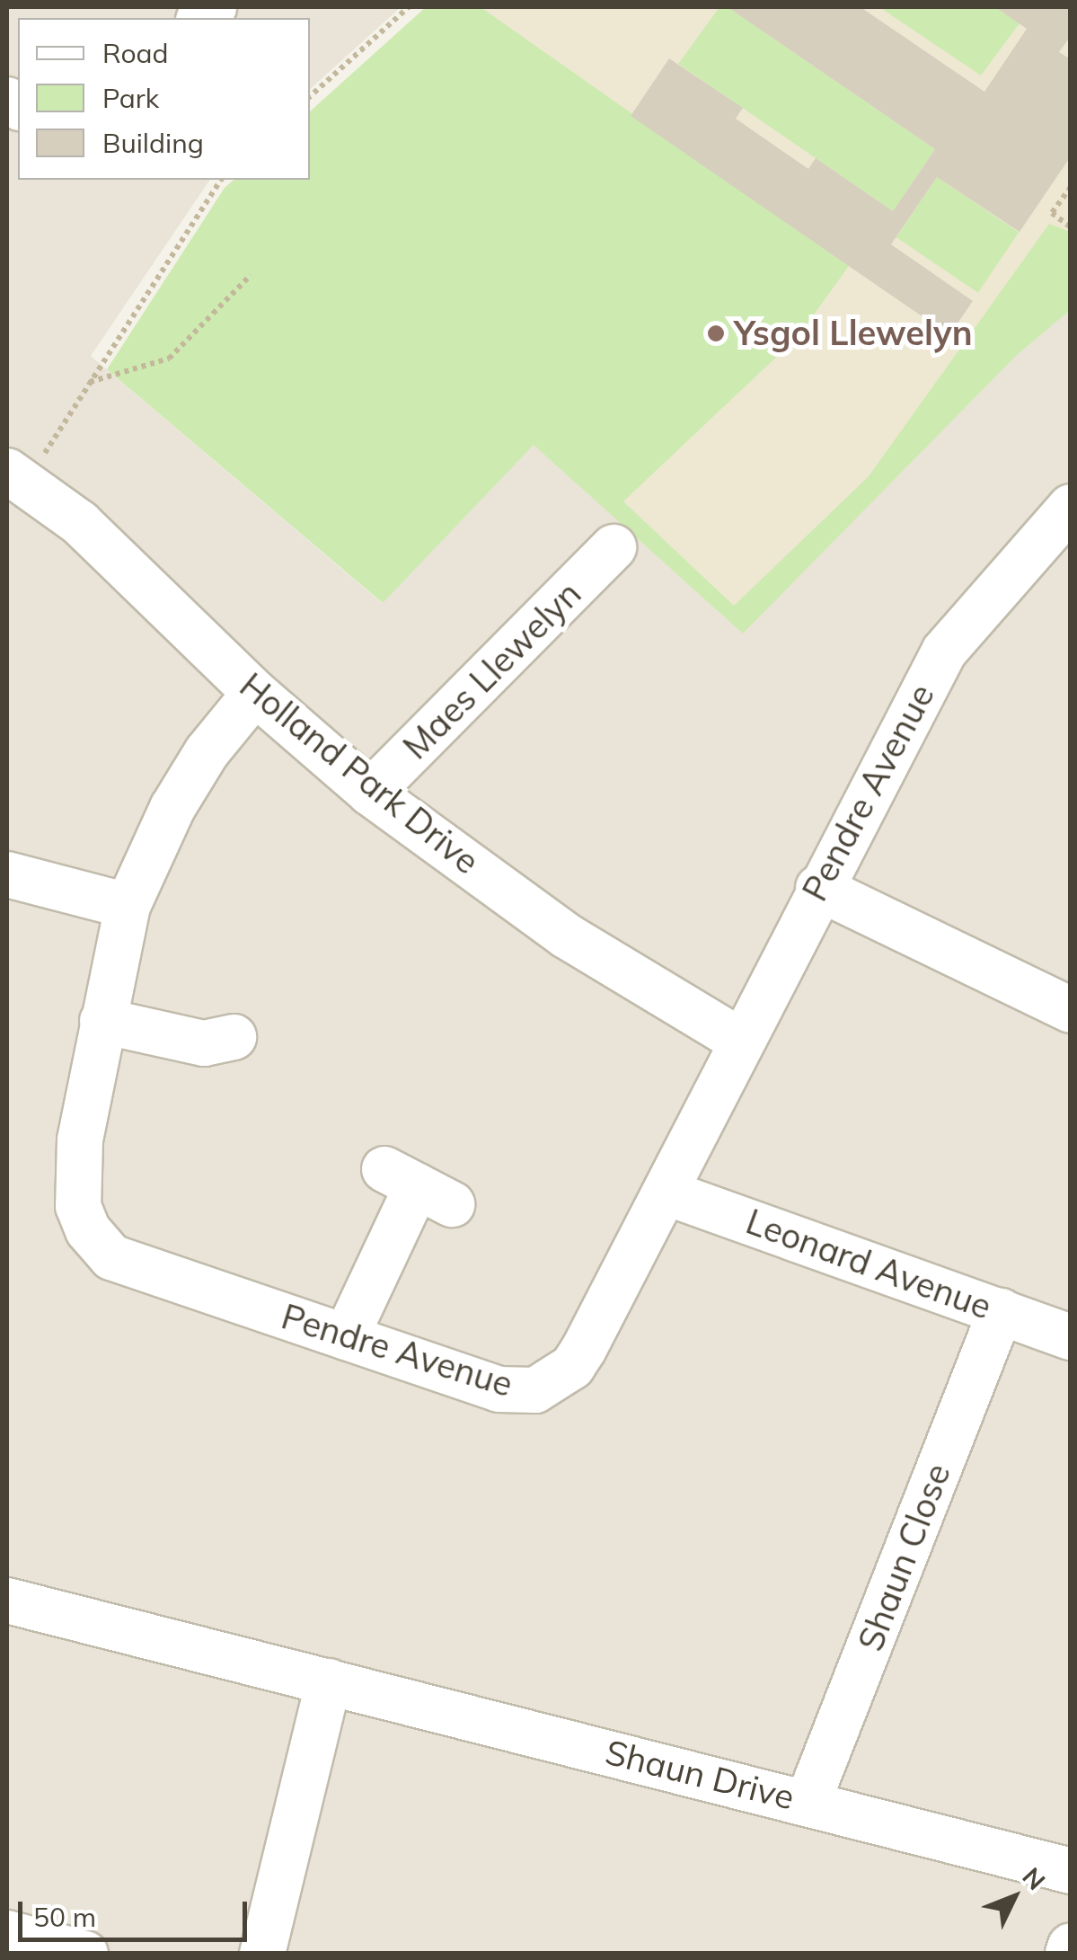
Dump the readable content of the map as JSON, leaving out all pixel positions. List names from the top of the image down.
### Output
{
  "streets": {
    "street": [
      "Maes Llewelyn",
      "Holland Park Drive",
      "Pendre Avenue",
      "Leonard Avenue",
      "Shaun Close",
      "Shaun Drive"
    ]
  },
  "crossings": [
    ["Maes Llewelyn", "Holland Park Drive"],
    ["Holland Park Drive", "Pendre Avenue"],
    ["Pendre Avenue", "Leonard Avenue"],
    ["Leonard Avenue", "Shaun Close"],
    ["Shaun Close", "Shaun Drive"]
  ],
  "places": ["Ysgol Llewelyn"],
  "legend": ["Road", "Park", "Building"],
  "scale_bar": "50 m",
  "north": "top right"
}
